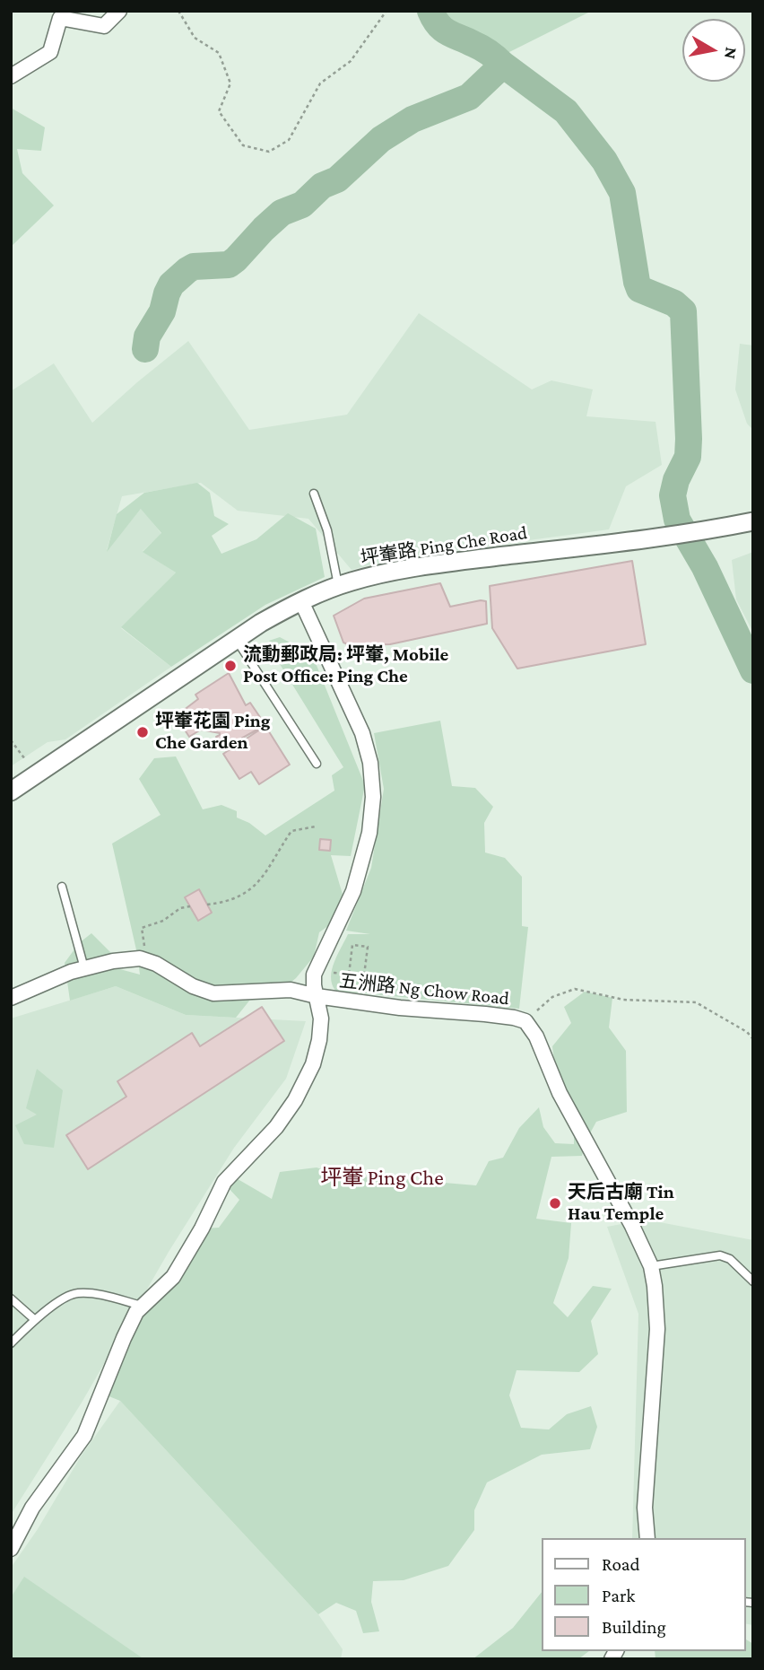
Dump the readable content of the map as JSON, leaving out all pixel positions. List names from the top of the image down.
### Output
{
  "streets": {
    "street": ["坪輋路 Ping Che Road", "五洲路 Ng Chow Road"]
  },
  "districts": ["坪輋 Ping Che"],
  "places": ["流動郵政局: 坪輋, Mobile Post Office: Ping Che", "坪輋花園 Ping Che Garden", "天后古廟 Tin Hau Temple"],
  "legend": ["Road", "Park", "Building"],
  "north": "right"
}
